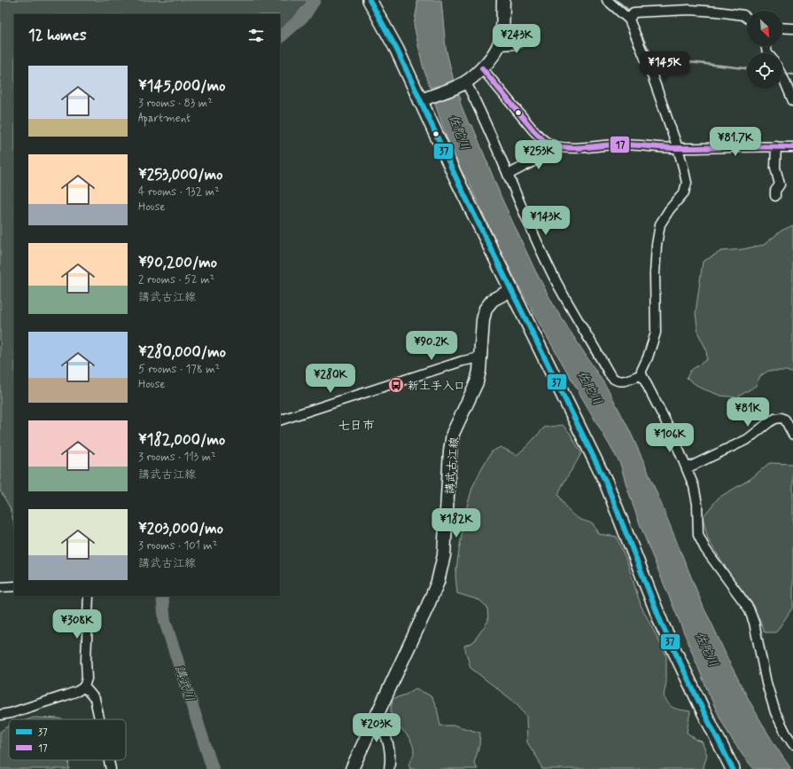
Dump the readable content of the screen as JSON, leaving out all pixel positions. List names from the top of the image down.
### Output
{
  "streets": {
    "main road": ["講武古江線"]
  },
  "districts": ["七日市"],
  "water": ["佐陀川", "講武川"],
  "places": {
    "bus stop": ["新土手入口"]
  },
  "lines": ["transit line 37", "transit line 17"],
  "legend": ["37", "17"],
  "north": "bottom right",
  "page": {
    "heading": "12 homes",
    "price": [
      "¥243K",
      "¥145K",
      "¥81.7K",
      "¥253K",
      "¥143K",
      "¥90.2K",
      "¥280K",
      "¥81K",
      "¥106K",
      "¥182K",
      "¥308K",
      "¥203K"
    ],
    "list": [
      {
        "name": "¥145,000/mo",
        "note": "3 rooms · 83 m² · Apartment"
      },
      {
        "name": "¥253,000/mo",
        "note": "4 rooms · 132 m² · House"
      },
      {
        "name": "¥90,200/mo",
        "note": "2 rooms · 52 m² · 講武古江線"
      },
      {
        "name": "¥280,000/mo",
        "note": "5 rooms · 178 m² · House"
      },
      {
        "name": "¥182,000/mo",
        "note": "3 rooms · 113 m² · 講武古江線"
      },
      {
        "name": "¥203,000/mo",
        "note": "3 rooms · 101 m² · 講武古江線"
      }
    ]
  }
}
